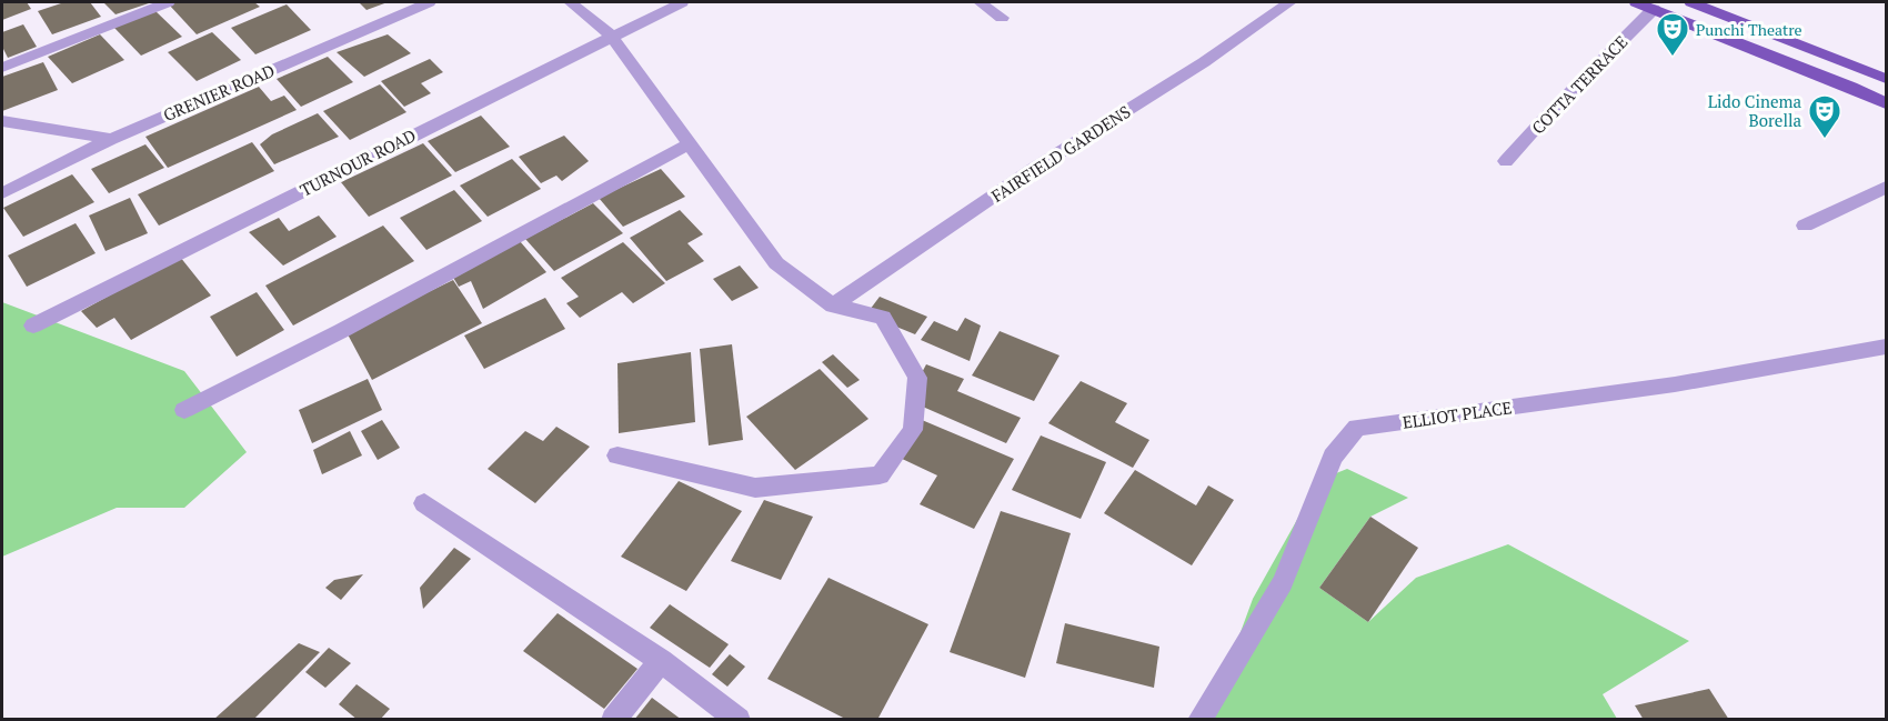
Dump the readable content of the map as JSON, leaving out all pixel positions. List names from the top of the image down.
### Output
{
  "streets": {
    "street": [
      "COTTA TERRACE",
      "GRENIER ROAD",
      "FAIRFIELD GARDENS",
      "TURNOUR ROAD",
      "ELLIOT PLACE"
    ]
  },
  "places": {
    "theatre": ["Punchi Theatre", "Lido Cinema Borella"]
  }
}
